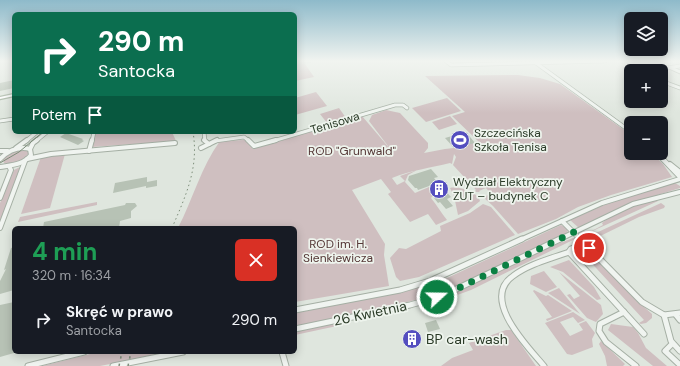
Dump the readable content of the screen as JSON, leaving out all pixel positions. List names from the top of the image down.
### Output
{
  "streets": {
    "street": ["Tenisowa", "26 Kwietnia"]
  },
  "parks": ["ROD \"Grunwald\"", "ROD im. H. Sienkiewicza"],
  "places": {
    "sports": ["Szczecińska Szkoła Tenisa"],
    "building": ["Wydział Elektryczny ZUT – budynek C", "BP car-wash"]
  },
  "page": {
    "map_buttons": ["+", "−"],
    "turn": ["290 m", "Santocka"],
    "then": "Potem",
    "heading": ["4 min", "320 m · 16:34"],
    "list": [
      {
        "name": "Skręć w prawo",
        "note": "Santocka",
        "value": "290 m"
      }
    ]
  }
}
